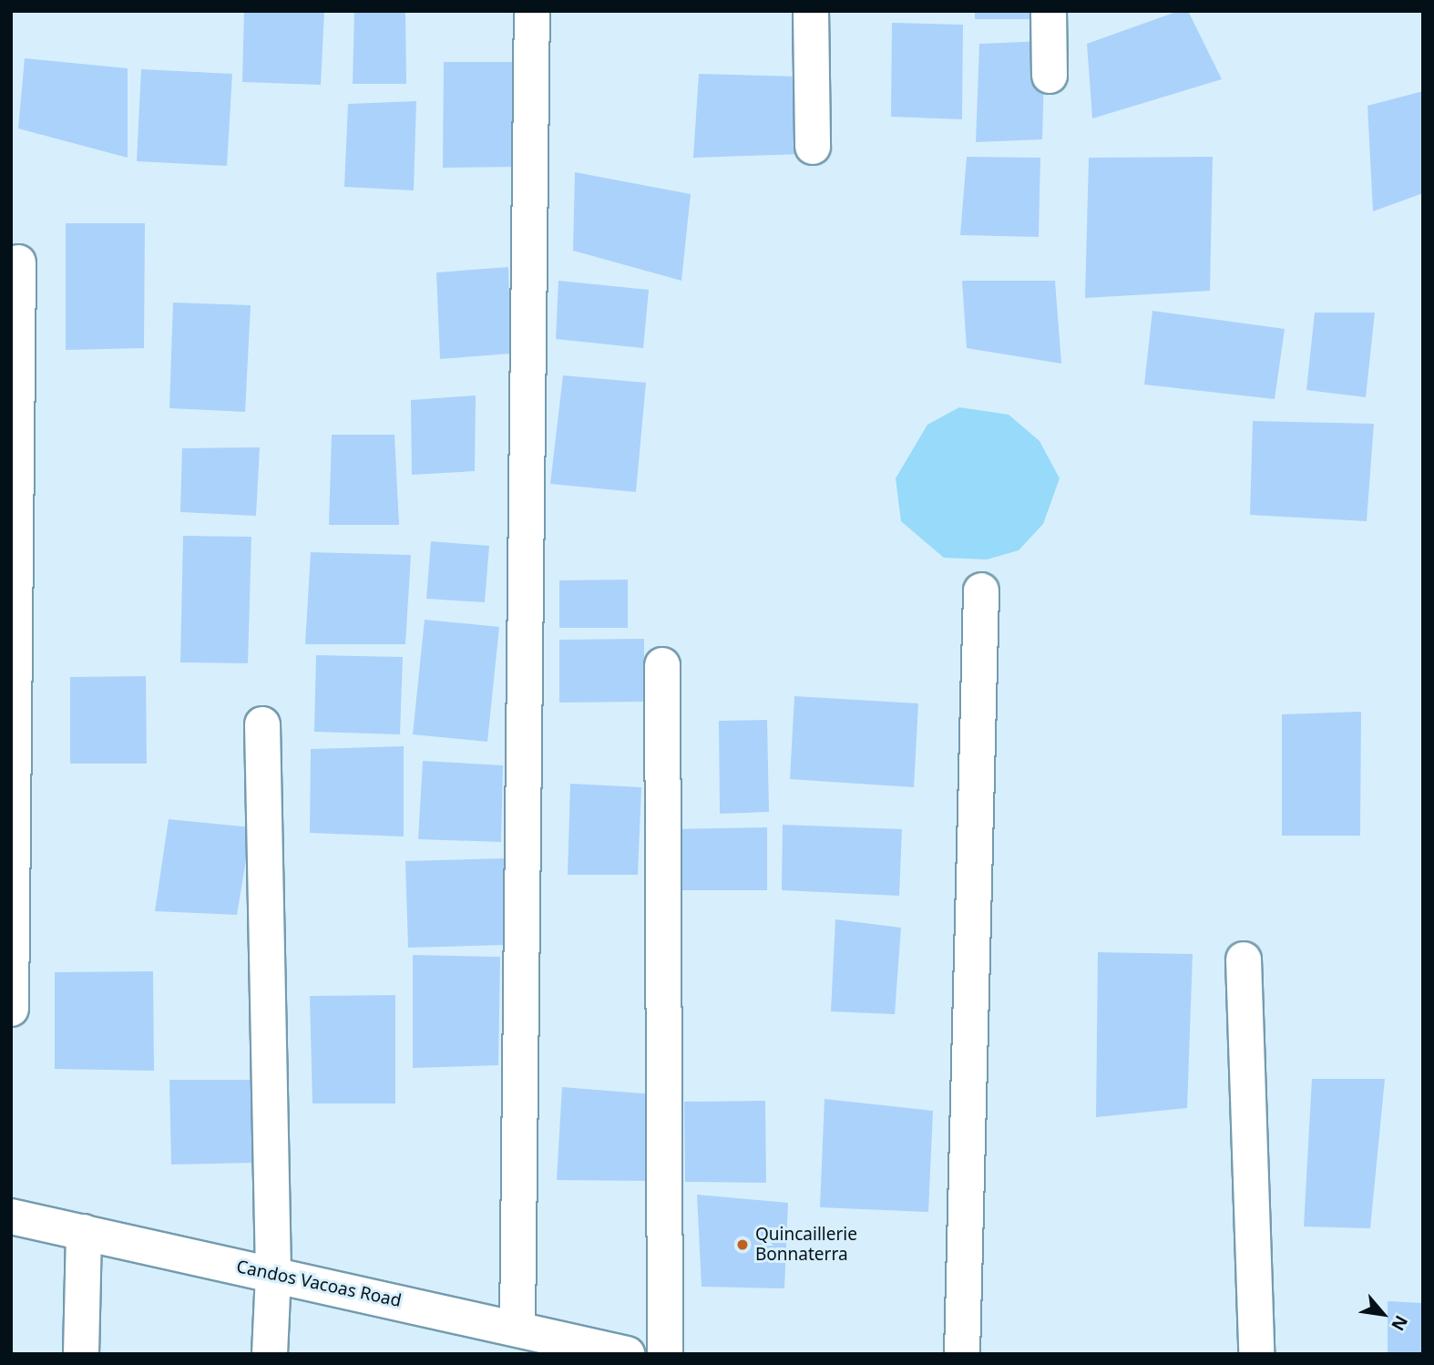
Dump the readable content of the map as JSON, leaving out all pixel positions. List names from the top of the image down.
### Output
{
  "streets": {
    "street": ["Candos Vacoas Road"]
  },
  "places": ["Quincaillerie Bonnaterra"],
  "north": "bottom right"
}
